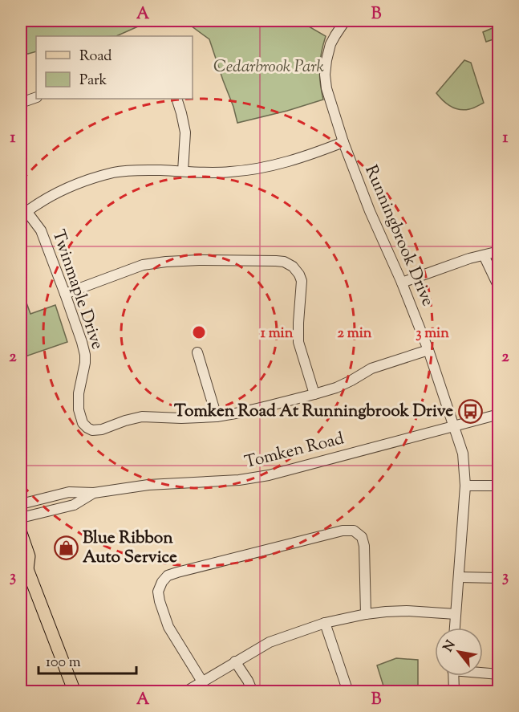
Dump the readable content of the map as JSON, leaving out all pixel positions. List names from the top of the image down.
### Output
{
  "streets": {
    "street": ["Runningbrook Drive", "Twinmaple Drive", "Tomken Road"]
  },
  "crossings": [
    ["Runningbrook Drive", "Twinmaple Drive"],
    ["Runningbrook Drive", "Tomken Road"]
  ],
  "parks": ["Cedarbrook Park"],
  "places": {
    "bus stop": ["Tomken Road At Runningbrook Drive"],
    "shop": ["Blue Ribbon Auto Service"]
  },
  "legend": ["Road", "Park"],
  "scale_bar": "100 m",
  "north": "top left",
  "grid": {
    "columns": ["A", "B"],
    "rows": ["1", "2", "3"]
  },
  "rings": ["1 min", "2 min", "3 min"]
}
